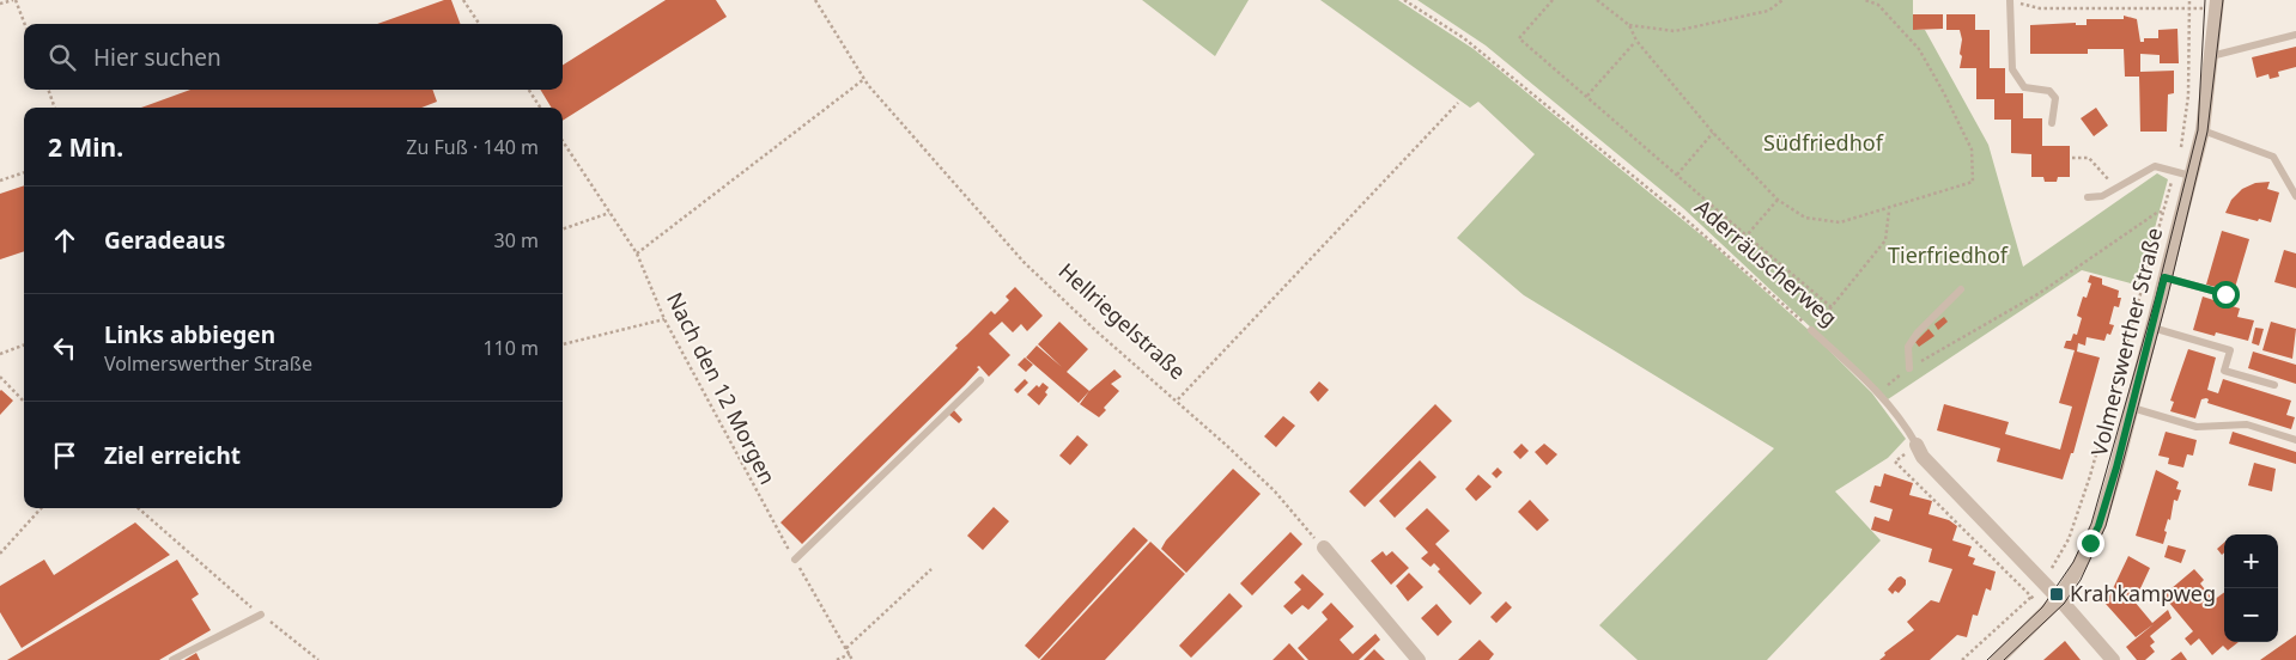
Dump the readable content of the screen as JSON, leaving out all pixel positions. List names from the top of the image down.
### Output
{
  "streets": {
    "street": ["Aderräuscherweg", "Volmerswerther Straße"],
    "path": ["Hellriegelstraße", "Nach den 12 Morgen"]
  },
  "crossings": [
    ["Aderräuscherweg", "Volmerswerther Straße"]
  ],
  "parks": ["Südfriedhof", "Tierfriedhof"],
  "places": {
    "transit": ["Krahkampweg"]
  },
  "page": {
    "search": "Hier suchen",
    "heading": ["2 Min.", "Zu Fuß · 140 m"],
    "list": [
      ["Geradeaus", "30 m"],
      ["Links abbiegen", "Volmerswerther Straße", "110 m"],
      "Ziel erreicht"
    ],
    "map_buttons": ["+", "−"]
  }
}
